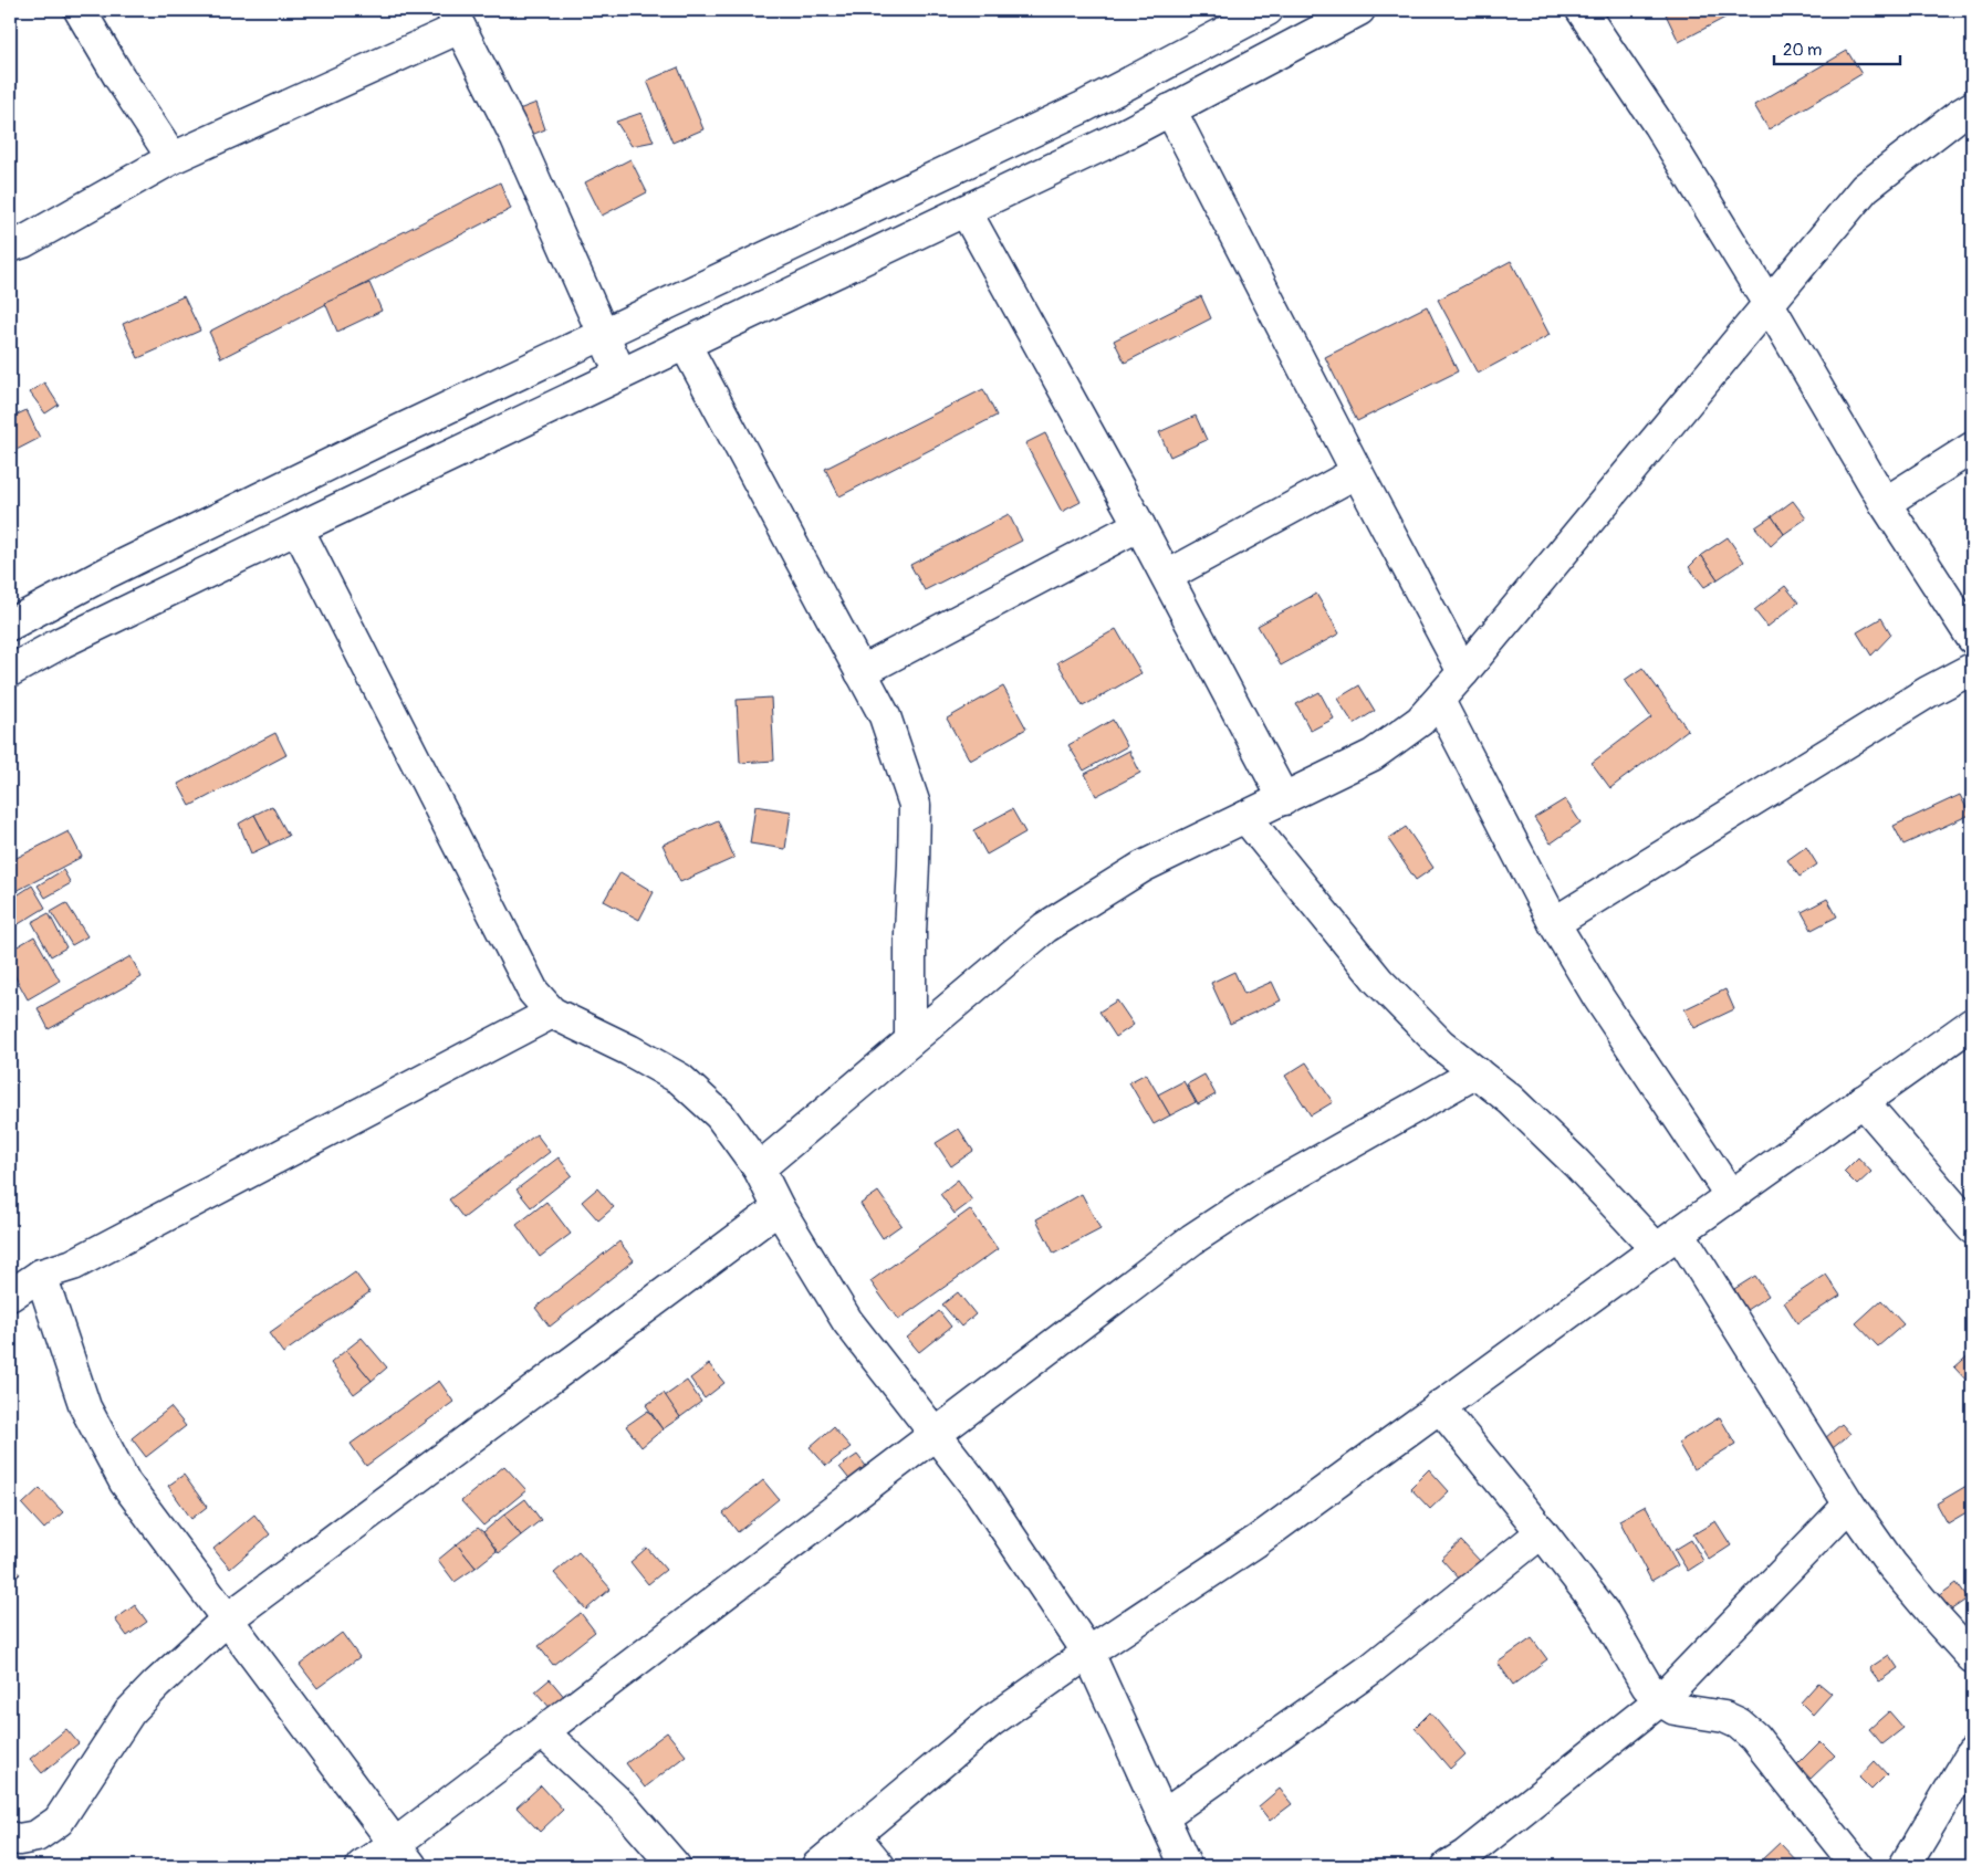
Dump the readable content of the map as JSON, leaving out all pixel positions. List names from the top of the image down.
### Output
{
  "scale_bar": "20 m"
}
